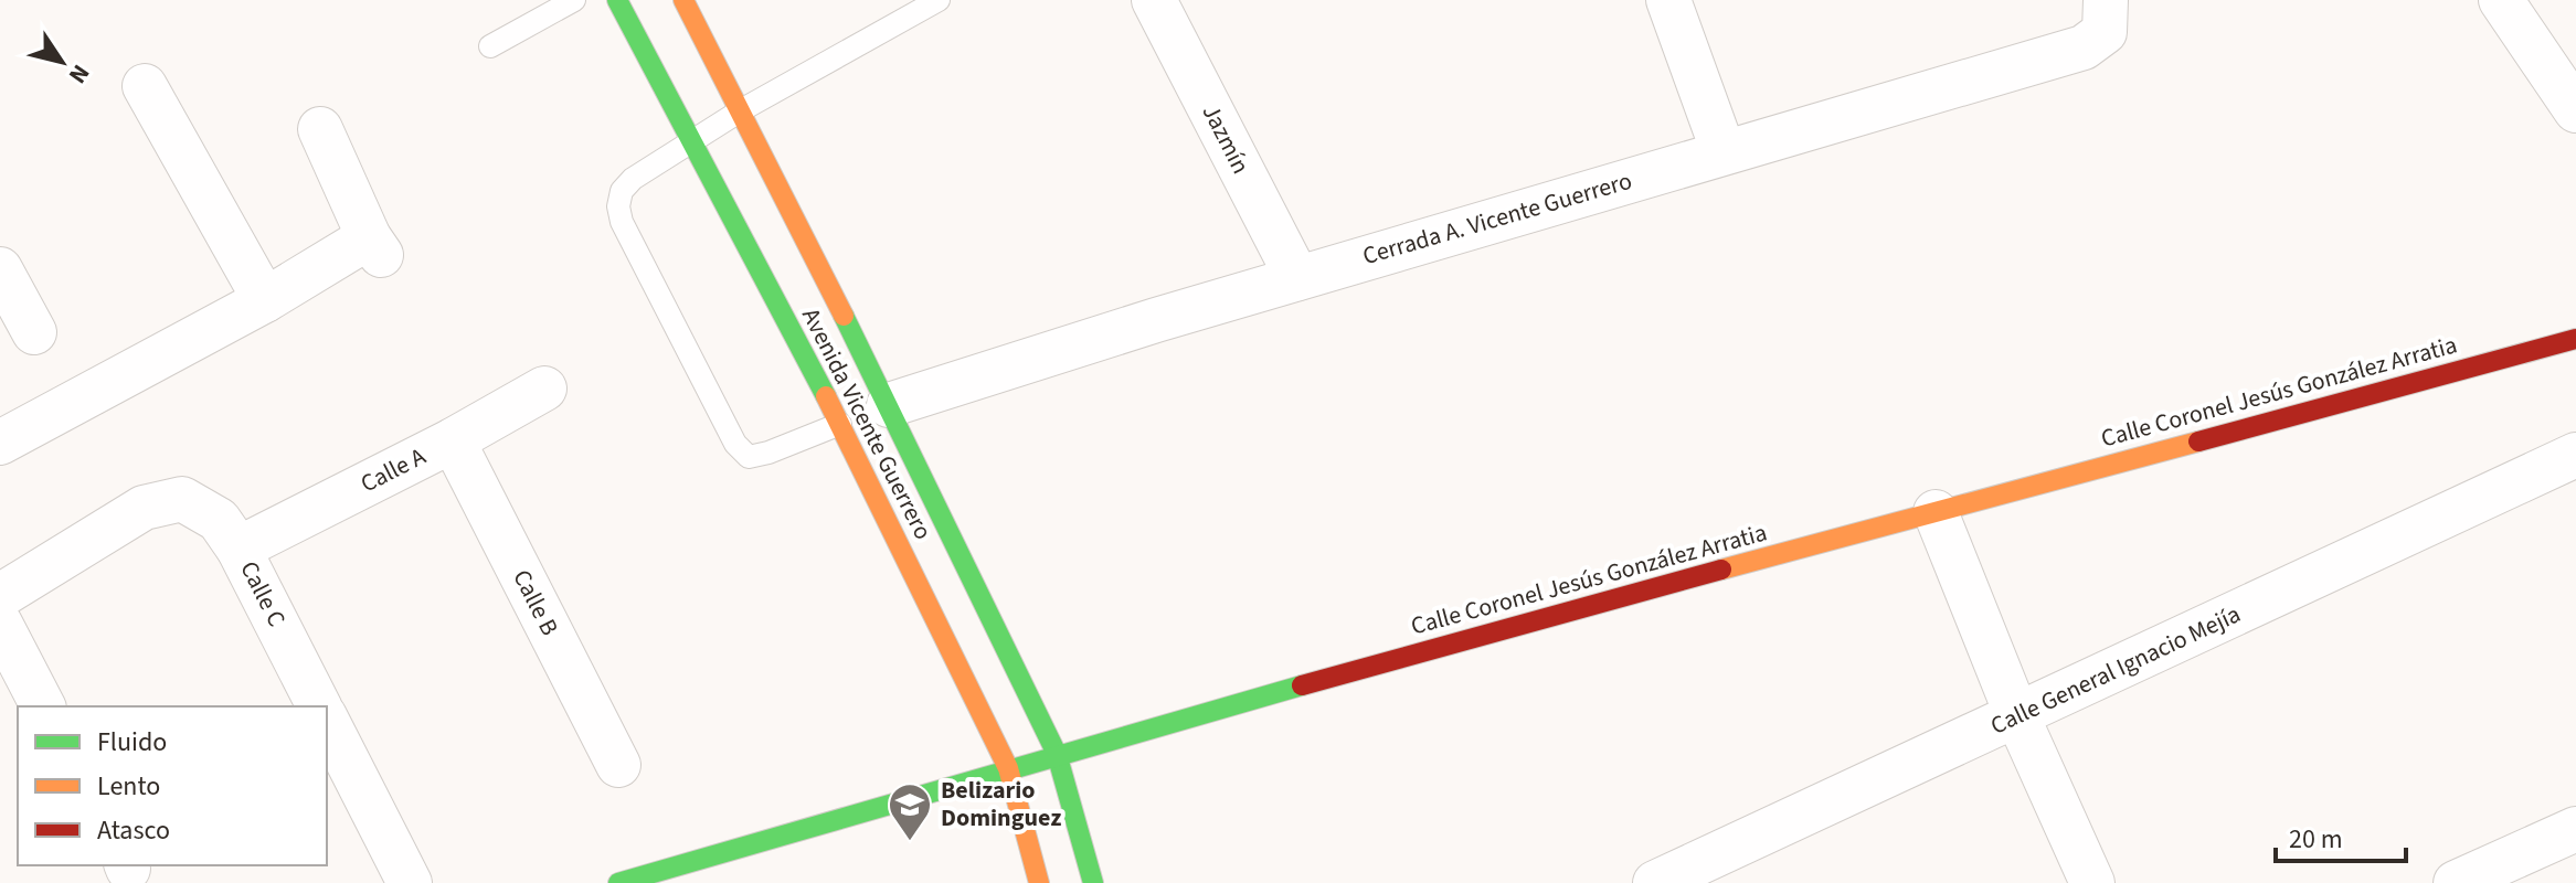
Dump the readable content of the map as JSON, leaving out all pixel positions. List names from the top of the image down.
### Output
{
  "streets": {
    "street": [
      "Jazmín",
      "Cerrada A. Vicente Guerrero",
      "Calle Coronel Jesús González Arratia",
      "Avenida Vicente Guerrero",
      "Calle A",
      "Calle C",
      "Calle B",
      "Calle General Ignacio Mejía"
    ]
  },
  "crossings": [
    ["Jazmín", "Cerrada A. Vicente Guerrero"],
    ["Cerrada A. Vicente Guerrero", "Avenida Vicente Guerrero"],
    ["Calle Coronel Jesús González Arratia", "Avenida Vicente Guerrero"],
    ["Calle A", "Calle C"],
    ["Calle A", "Calle B"]
  ],
  "places": {
    "school or university": ["Belizario Dominguez"]
  },
  "legend": ["Fluido", "Lento", "Atasco"],
  "scale_bar": "20 m",
  "north": "bottom right"
}
